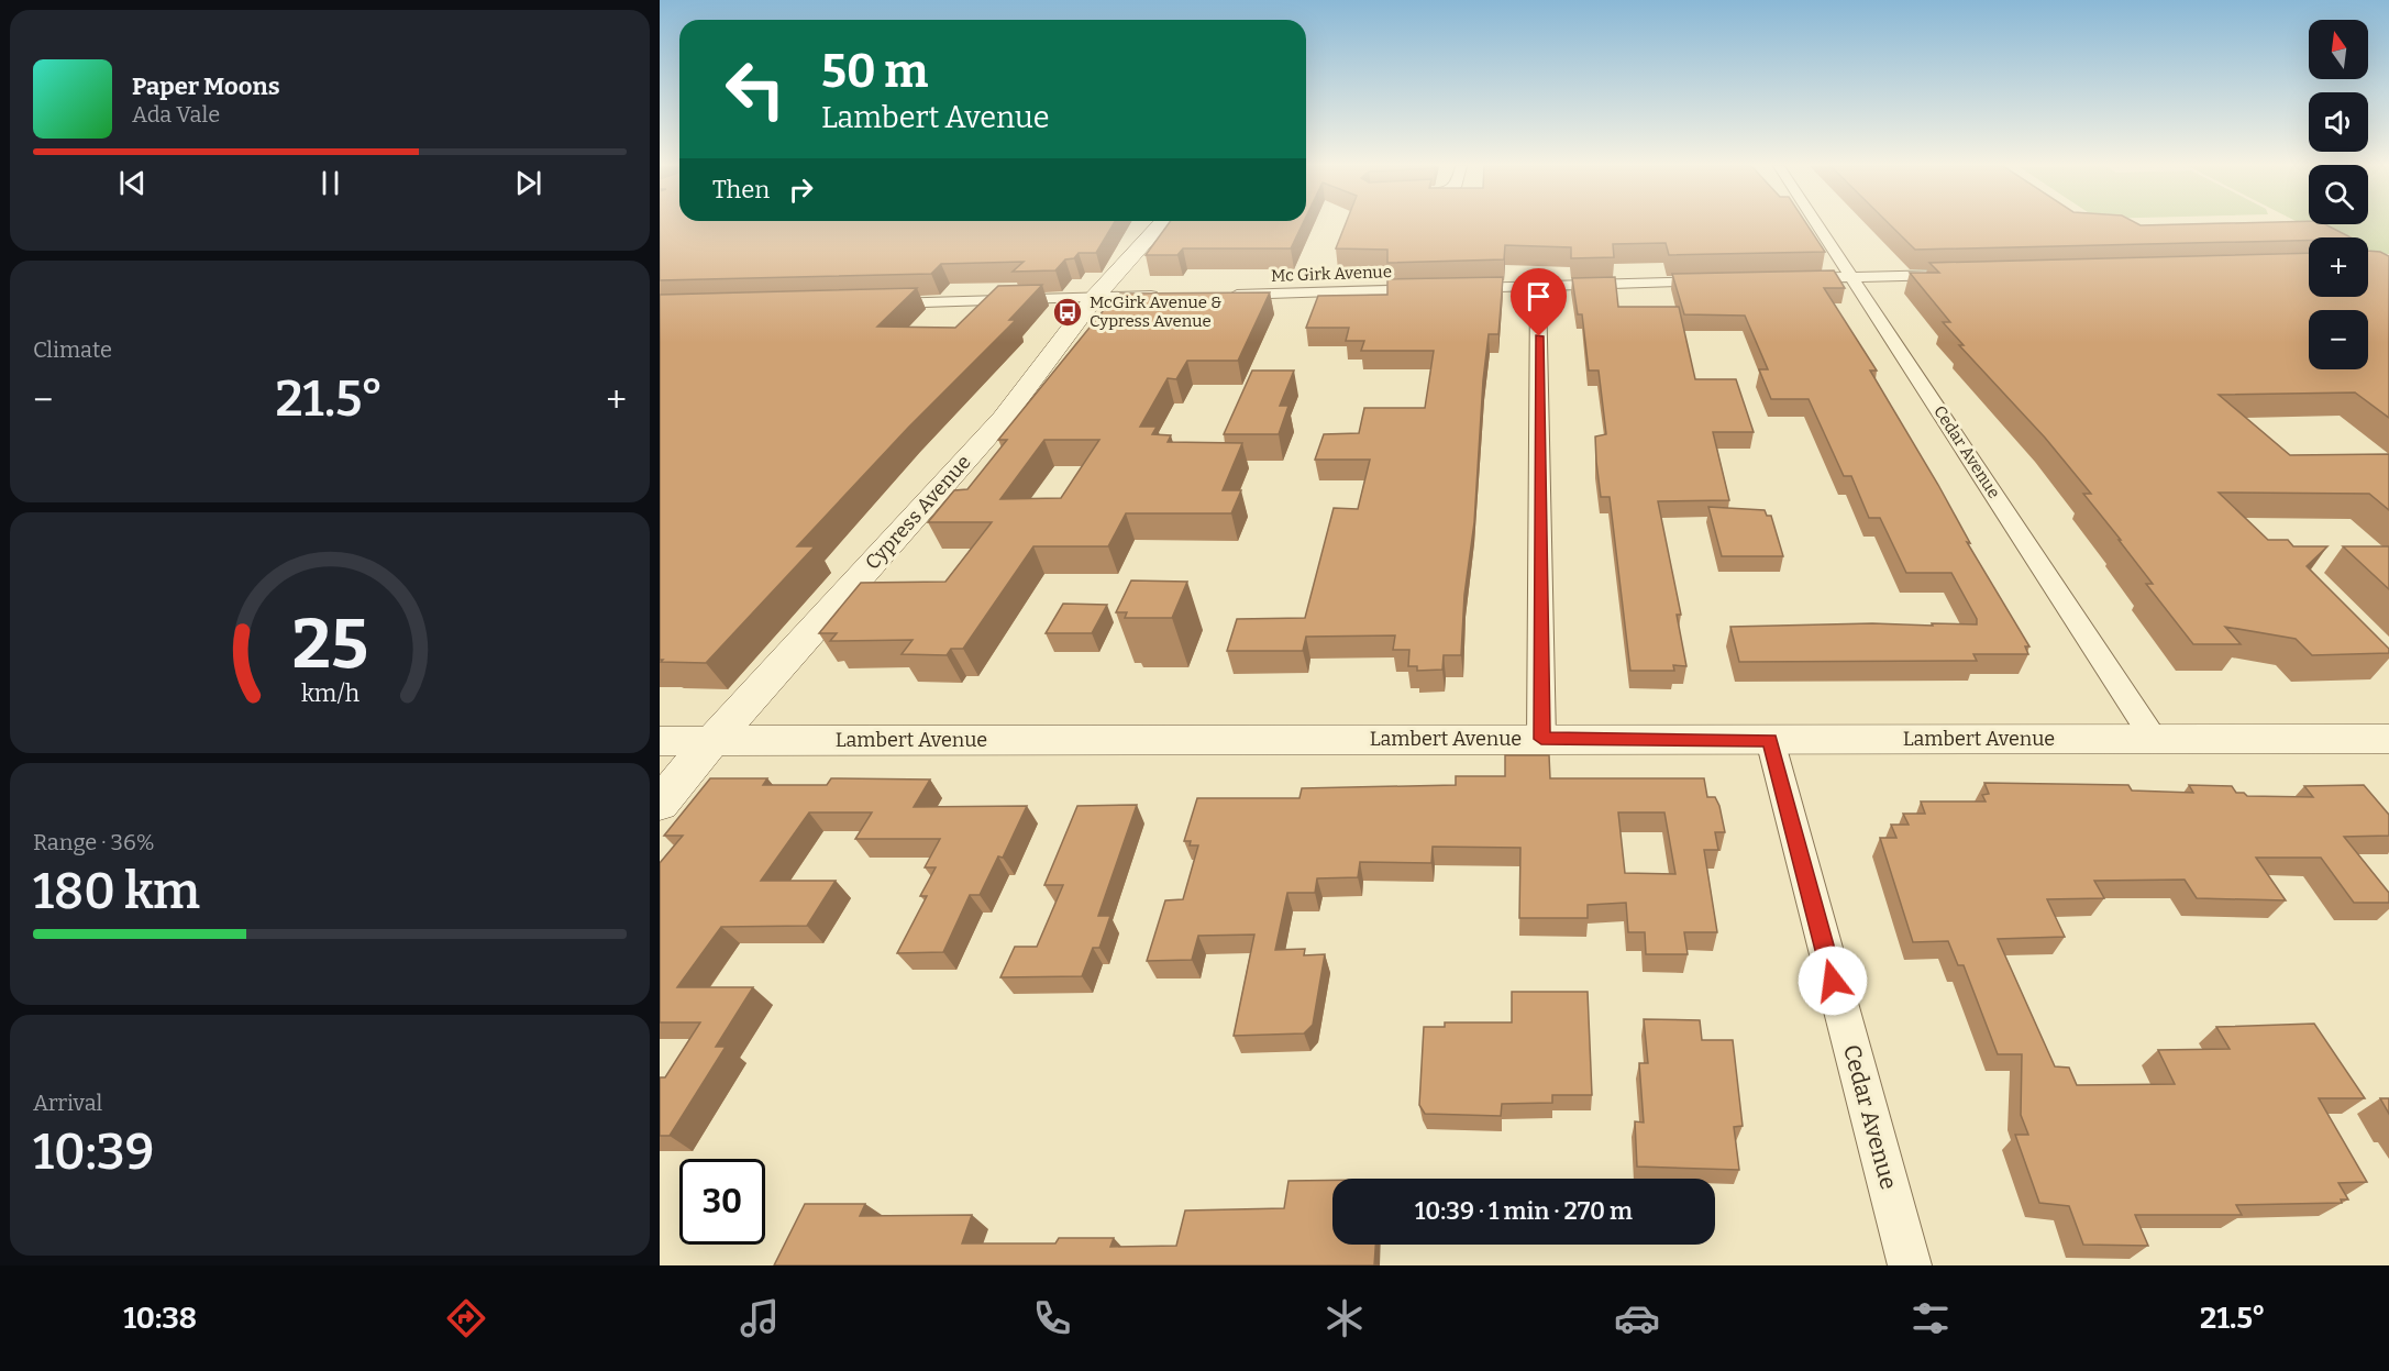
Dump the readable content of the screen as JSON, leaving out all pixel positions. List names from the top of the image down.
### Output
{
  "streets": {
    "street": [
      "Mc Girk Avenue",
      "Cedar Avenue",
      "Cypress Avenue",
      "Lambert Avenue"
    ]
  },
  "crossings": [
    ["Cedar Avenue", "Lambert Avenue"],
    ["Cypress Avenue", "Lambert Avenue"]
  ],
  "places": {
    "bus stop": ["McGirk Avenue & Cypress Avenue"]
  },
  "north": "top",
  "page": {
    "map_buttons": ["+", "−"],
    "turn": ["50 m", "Lambert Avenue"],
    "song": ["Paper Moons", "Ada Vale"],
    "then": "Then",
    "tile": [
      "Climate",
      ["Range · 36%", "180 km"],
      ["Arrival", "10:39"]
    ],
    "heat": ["−", "21.5°", "+"],
    "limit": "30",
    "trip": "10:39 · 1 min · 270 m",
    "tabs": ["10:38", "21.5°"],
    "gauge": ["25", "km/h"]
  }
}
